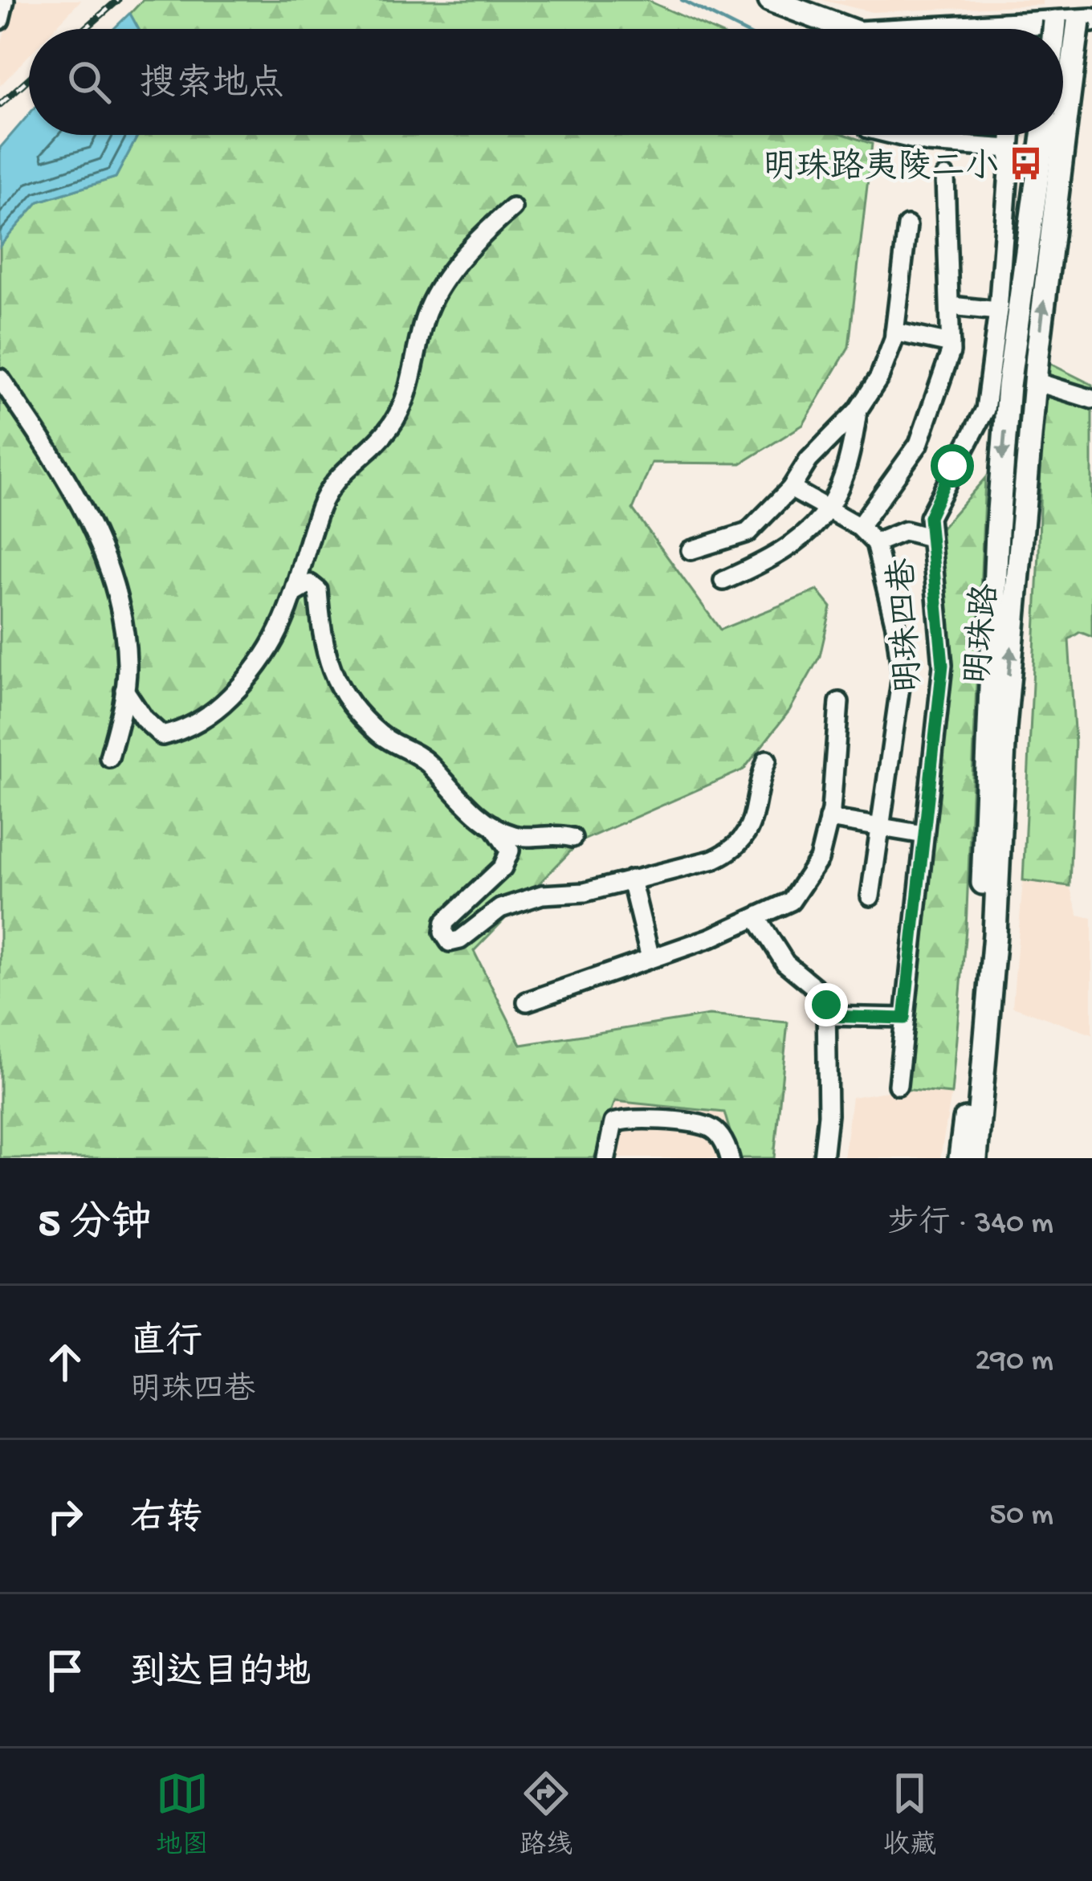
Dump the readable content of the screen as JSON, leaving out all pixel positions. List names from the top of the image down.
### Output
{
  "streets": {
    "main road": ["明珠路"],
    "street": ["明珠四巷"]
  },
  "places": {
    "bus stop": ["明珠路夷陵二小"]
  },
  "page": {
    "search": "搜索地点",
    "heading": ["5 分钟", "步行 · 340 m"],
    "list": [
      ["直行", "明珠四巷", "290 m"],
      ["右转", "50 m"],
      "到达目的地"
    ],
    "nav": ["地图", "路线", "收藏"]
  }
}
